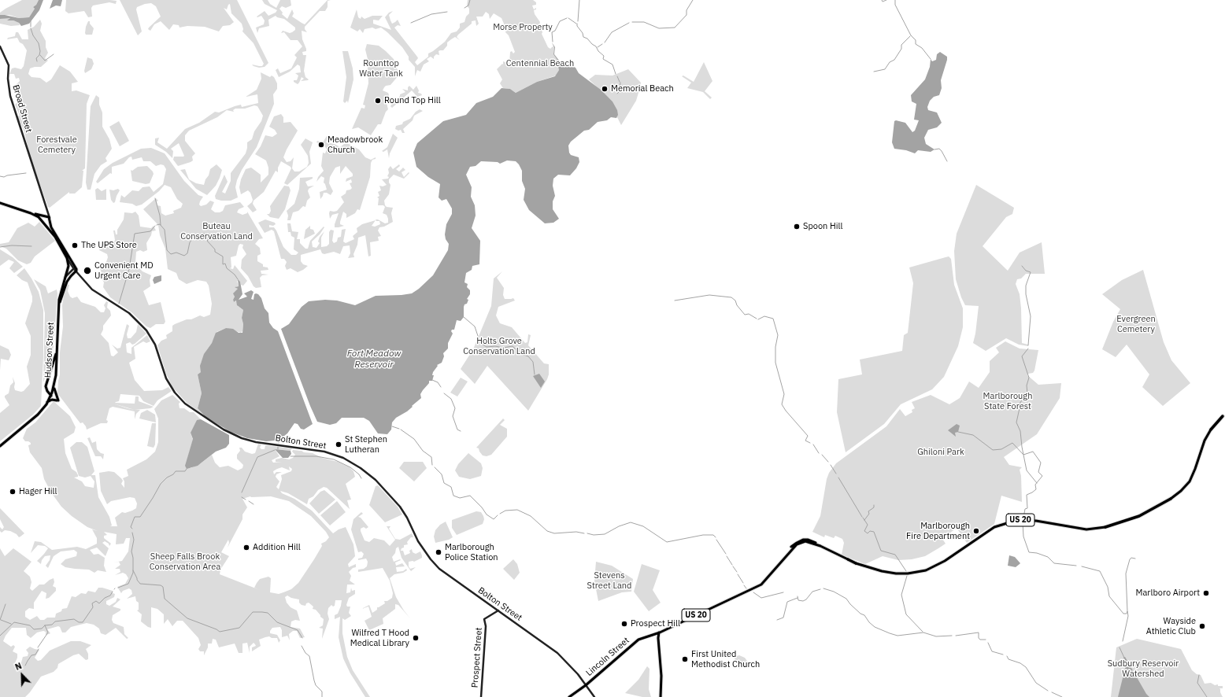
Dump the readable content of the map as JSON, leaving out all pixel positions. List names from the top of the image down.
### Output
{
  "streets": {
    "highway": ["US 20"],
    "main road": [
      "Broad Street",
      "Hudson Street",
      "Bolton Street",
      "Lincoln Street",
      "Prospect Street"
    ]
  },
  "crossings": [
    ["Hudson Street", "Bolton Street"],
    ["Bolton Street", "Lincoln Street"],
    ["Bolton Street", "Prospect Street"],
    ["US 20", "Lincoln Street"]
  ],
  "water": ["Fort Meadow Reservoir"],
  "parks": [
    "Morse Property",
    "Rounttop Water Tank",
    "Centennial Beach",
    "Forestvale Cemetery",
    "Buteau Conservation Land",
    "Evergreen Cemetery",
    "Holts Grove Conservation Land",
    "Marlborough State Forest",
    "Ghiloni Park",
    "Sheep Falls Brook Conservation Area",
    "Stevens Street Land",
    "Sudbury Reservoir Watershed"
  ],
  "places": [
    "Memorial Beach",
    "Round Top Hill",
    "Meadowbrook Church",
    "Spoon Hill",
    "The UPS Store",
    "Convenient MD Urgent Care",
    "St Stephen Lutheran",
    "Hager Hill",
    "Marlborough Fire Department",
    "Addition Hill",
    "Marlborough Police Station",
    "Marlboro Airport",
    "Prospect Hill",
    "Wayside Athletic Club",
    "Wilfred T Hood Medical Library",
    "First United Methodist Church"
  ],
  "north": "top left"
}
